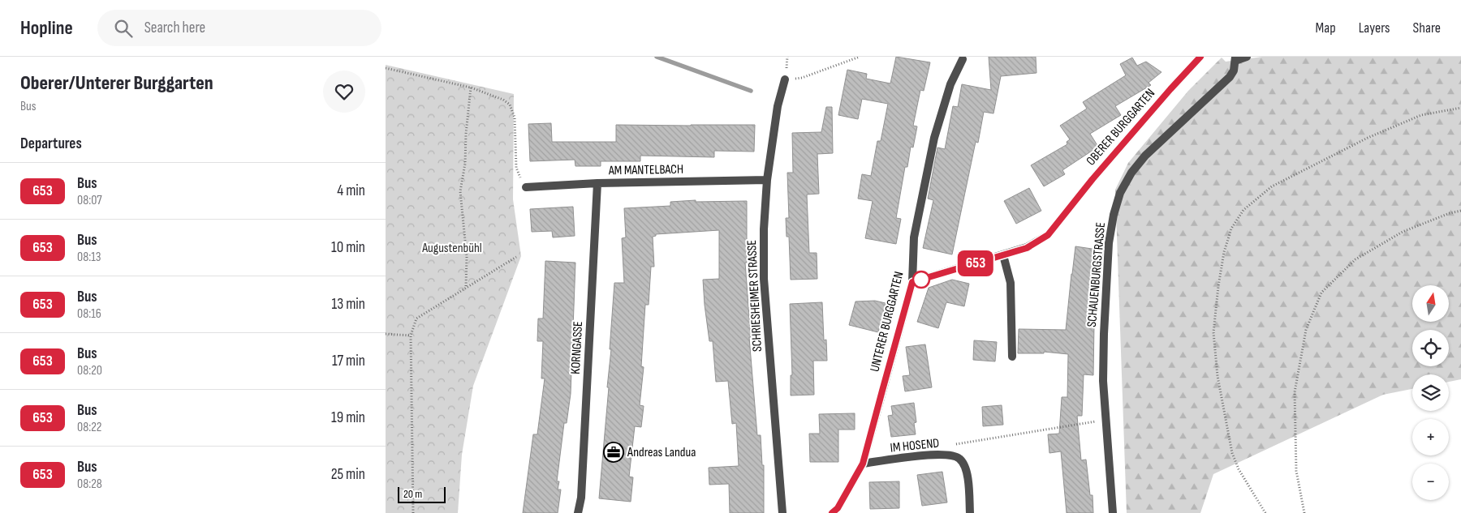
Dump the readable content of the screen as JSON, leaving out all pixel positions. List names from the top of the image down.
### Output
{
  "streets": {
    "street": [
      "OBERER BURGGARTEN",
      "AM MANTELBACH",
      "SCHAUENBURGSTRASSE",
      "SCHRIESHEIMER STRASSE",
      "UNTERER BURGGARTEN",
      "KORNGASSE",
      "IM HOSEND"
    ]
  },
  "crossings": [
    ["OBERER BURGGARTEN", "UNTERER BURGGARTEN"],
    ["AM MANTELBACH", "SCHRIESHEIMER STRASSE"],
    ["AM MANTELBACH", "KORNGASSE"],
    ["UNTERER BURGGARTEN", "IM HOSEND"]
  ],
  "parks": ["Augustenbühl"],
  "places": {
    "office": ["Andreas Landua"]
  },
  "lines": ["bus line 653"],
  "scale_bar": "20 m",
  "north": "top",
  "page": {
    "header": "Hopline",
    "search": "Search here",
    "nav": ["Map", "Layers", "Share"],
    "heading": [
      ["Oberer/Unterer Burggarten", "Bus"],
      "Departures"
    ],
    "on_map": "653",
    "list": [
      {
        "mark": "653",
        "name": "Bus",
        "note": "08:07",
        "value": "4 min"
      },
      {
        "mark": "653",
        "name": "Bus",
        "note": "08:13",
        "value": "10 min"
      },
      {
        "mark": "653",
        "name": "Bus",
        "note": "08:16",
        "value": "13 min"
      },
      {
        "mark": "653",
        "name": "Bus",
        "note": "08:20",
        "value": "17 min"
      },
      {
        "mark": "653",
        "name": "Bus",
        "note": "08:22",
        "value": "19 min"
      },
      {
        "mark": "653",
        "name": "Bus",
        "note": "08:28",
        "value": "25 min"
      }
    ],
    "map_buttons": ["+", "−"],
    "scale": "20 m"
  }
}
